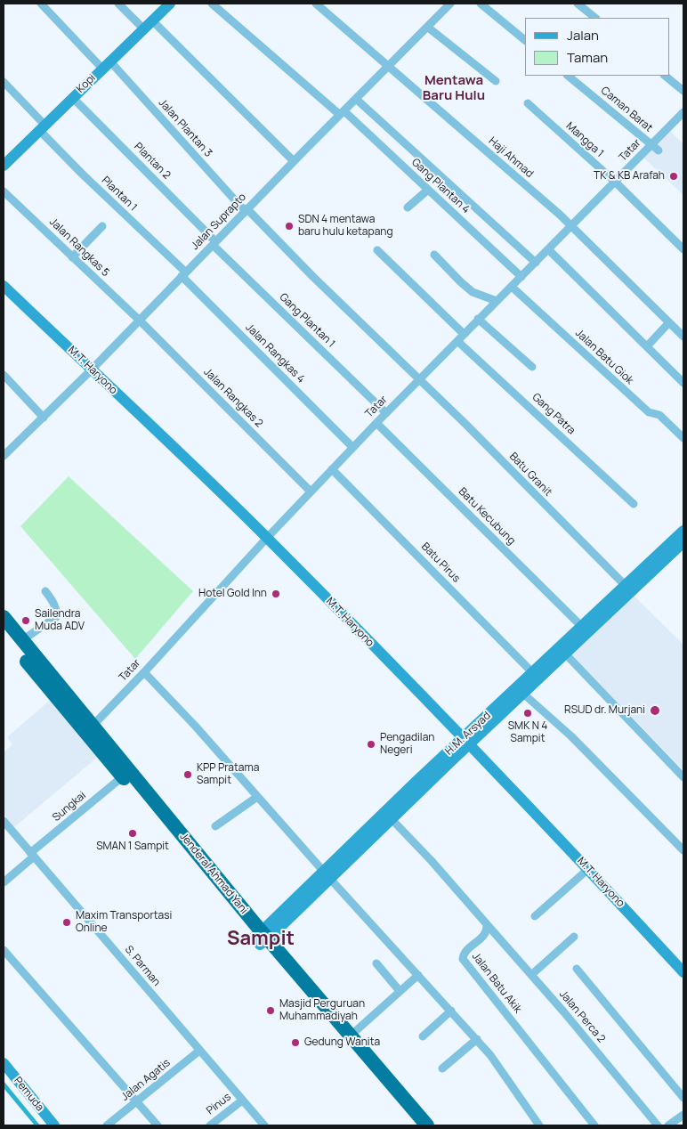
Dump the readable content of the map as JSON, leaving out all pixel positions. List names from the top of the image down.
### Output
{
  "streets": {
    "highway": ["Jenderal Ahmad Yani"],
    "street": [
      "Kopi",
      "Caman Barat",
      "Jalan Plantan 3",
      "Mangga 1",
      "Tatar",
      "Haji Ahmad",
      "Plantan 2",
      "Gang Plantan 4",
      "Plantan 1",
      "Jalan Suprapto",
      "Jalan Rangkas 5",
      "Gang Plantan 1",
      "Jalan Rangkas 4",
      "Jalan Batu Giok",
      "M.T. Haryono",
      "Jalan Rangkas 2",
      "Gang Patra",
      "Batu Granit",
      "Batu Kecubung",
      "Batu Pirus",
      "H.M. Arsyad",
      "Sungkai",
      "S. Parman",
      "Jalan Batu Akik",
      "Jalan Perca 2",
      "Jalan Agatis",
      "Pemuda",
      "Pinus"
    ]
  },
  "crossings": [
    ["Kopi", "Jalan Plantan 3"],
    ["Kopi", "Plantan 2"],
    ["Kopi", "Plantan 1"],
    ["Caman Barat", "Tatar"],
    ["Jalan Plantan 3", "Tatar"],
    ["Jalan Plantan 3", "Jalan Suprapto"],
    ["Jalan Plantan 3", "Batu Granit"],
    ["Mangga 1", "Tatar"],
    ["Tatar", "Haji Ahmad"],
    ["Tatar", "Gang Plantan 4"],
    ["Tatar", "Gang Plantan 1"],
    ["Tatar", "Jalan Rangkas 4"],
    ["Tatar", "Jalan Batu Giok"],
    ["Tatar", "M.T. Haryono"],
    ["Tatar", "Jalan Rangkas 2"],
    ["Tatar", "Gang Patra"],
    ["Tatar", "Batu Granit"],
    ["Tatar", "Batu Kecubung"],
    ["Tatar", "Batu Pirus"],
    ["Tatar", "Jenderal Ahmad Yani"],
    ["Haji Ahmad", "Jalan Suprapto"],
    ["Plantan 2", "Jalan Suprapto"],
    ["Plantan 2", "Gang Plantan 1"],
    ["Gang Plantan 4", "Jalan Suprapto"],
    ["Plantan 1", "Jalan Suprapto"],
    ["Plantan 1", "Jalan Rangkas 4"],
    ["Jalan Suprapto", "Jalan Rangkas 5"],
    ["Jalan Suprapto", "Gang Plantan 1"],
    ["Jalan Suprapto", "Jalan Rangkas 4"],
    ["Jalan Suprapto", "M.T. Haryono"],
    ["Jalan Suprapto", "Jalan Rangkas 2"],
    ["Jalan Rangkas 5", "Jalan Rangkas 2"],
    ["M.T. Haryono", "H.M. Arsyad"],
    ["Batu Granit", "H.M. Arsyad"],
    ["Batu Kecubung", "H.M. Arsyad"],
    ["Batu Pirus", "H.M. Arsyad"],
    ["H.M. Arsyad", "Jenderal Ahmad Yani"],
    ["Sungkai", "Jenderal Ahmad Yani"],
    ["Sungkai", "S. Parman"],
    ["S. Parman", "Jalan Agatis"],
    ["S. Parman", "Pinus"],
    ["Jalan Batu Akik", "Jalan Perca 2"]
  ],
  "districts": ["Mentawa Baru Hulu", "Sampit"],
  "places": [
    "TK & KB Arafah",
    "SDN 4 mentawa baru hulu ketapang",
    "Hotel Gold Inn",
    "Sailendra Muda ADV",
    "RSUD dr. Murjani",
    "SMK N 4 Sampit",
    "Pengadilan Negeri",
    "KPP Pratama Sampit",
    "SMAN 1 Sampit",
    "Maxim Transportasi Online",
    "Masjid Perguruan Muhammadiyah",
    "Gedung Wanita"
  ],
  "legend": ["Jalan", "Taman"]
}
